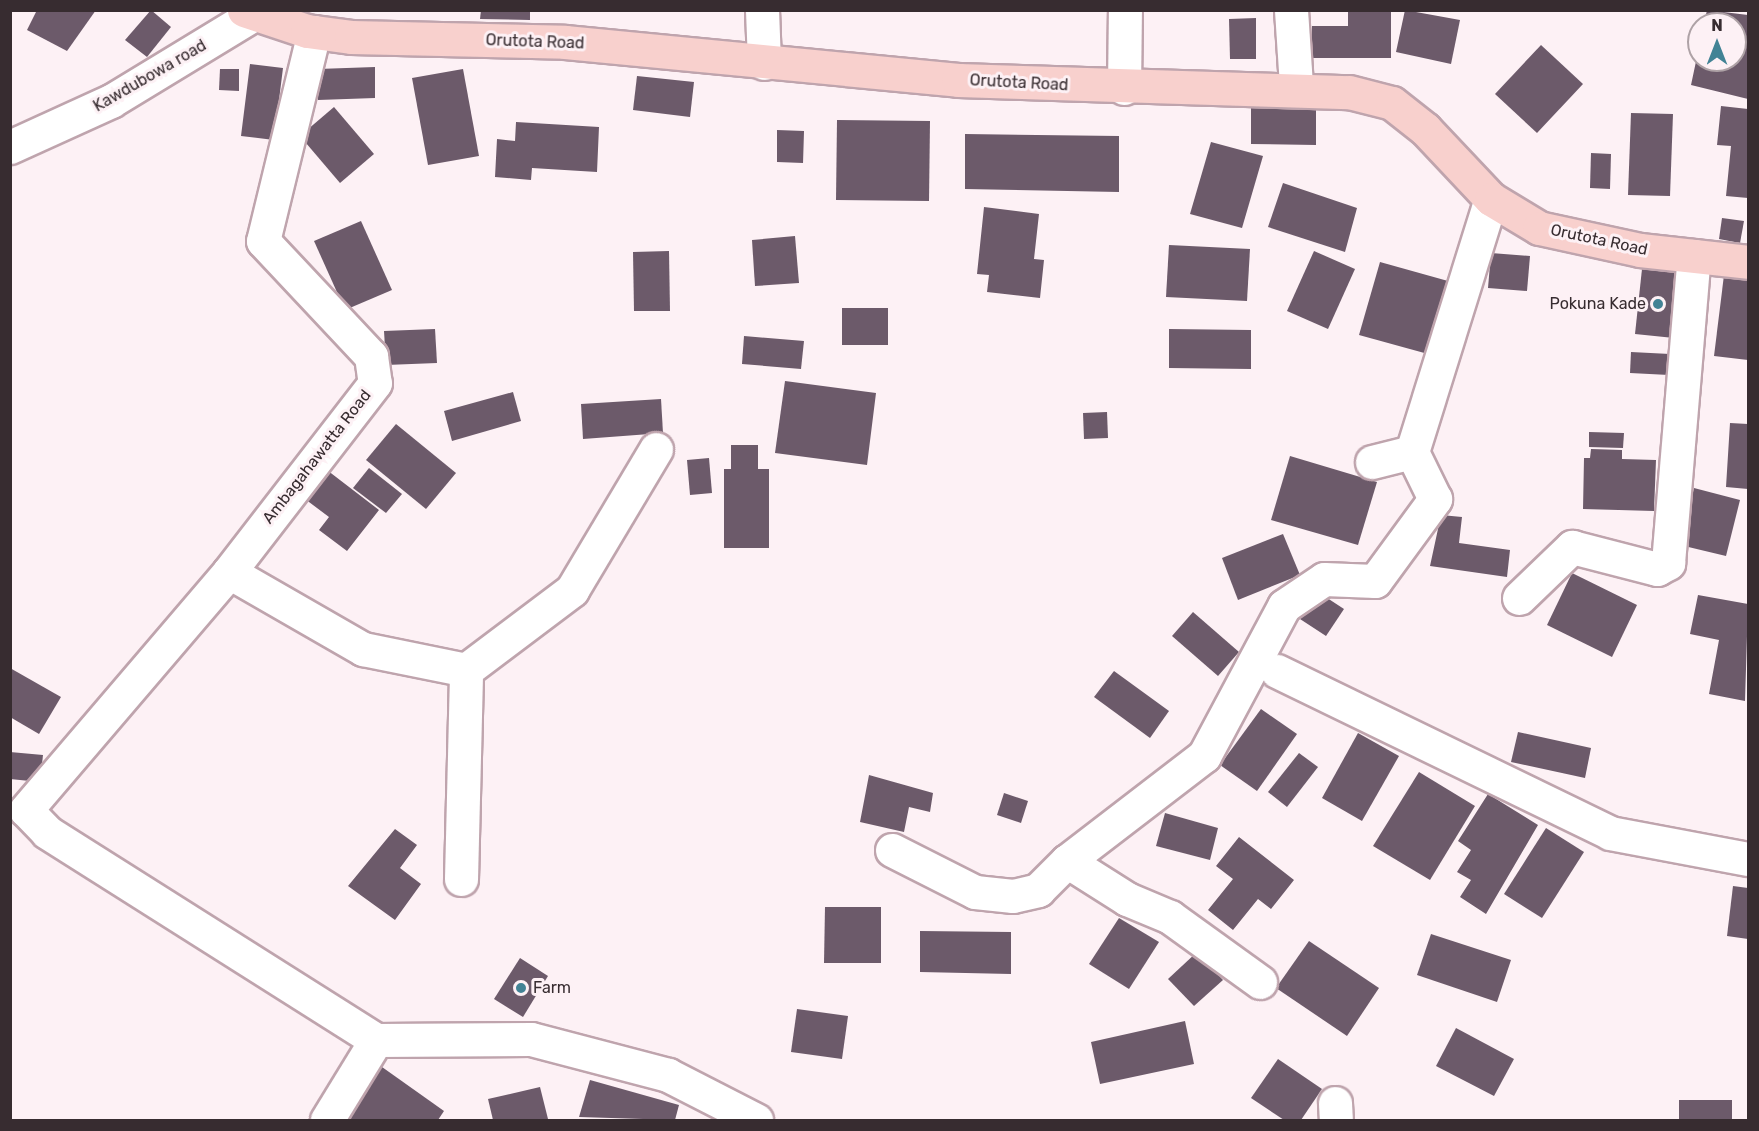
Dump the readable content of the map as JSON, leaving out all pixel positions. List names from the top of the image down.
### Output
{
  "streets": {
    "main road": ["Orutota Road"],
    "street": ["Kawdubowa road", "Ambagahawatta Road"]
  },
  "crossings": [
    ["Orutota Road", "Kawdubowa road"],
    ["Orutota Road", "Ambagahawatta Road"]
  ],
  "places": ["Pokuna Kade", "Farm"],
  "north": "top"
}
